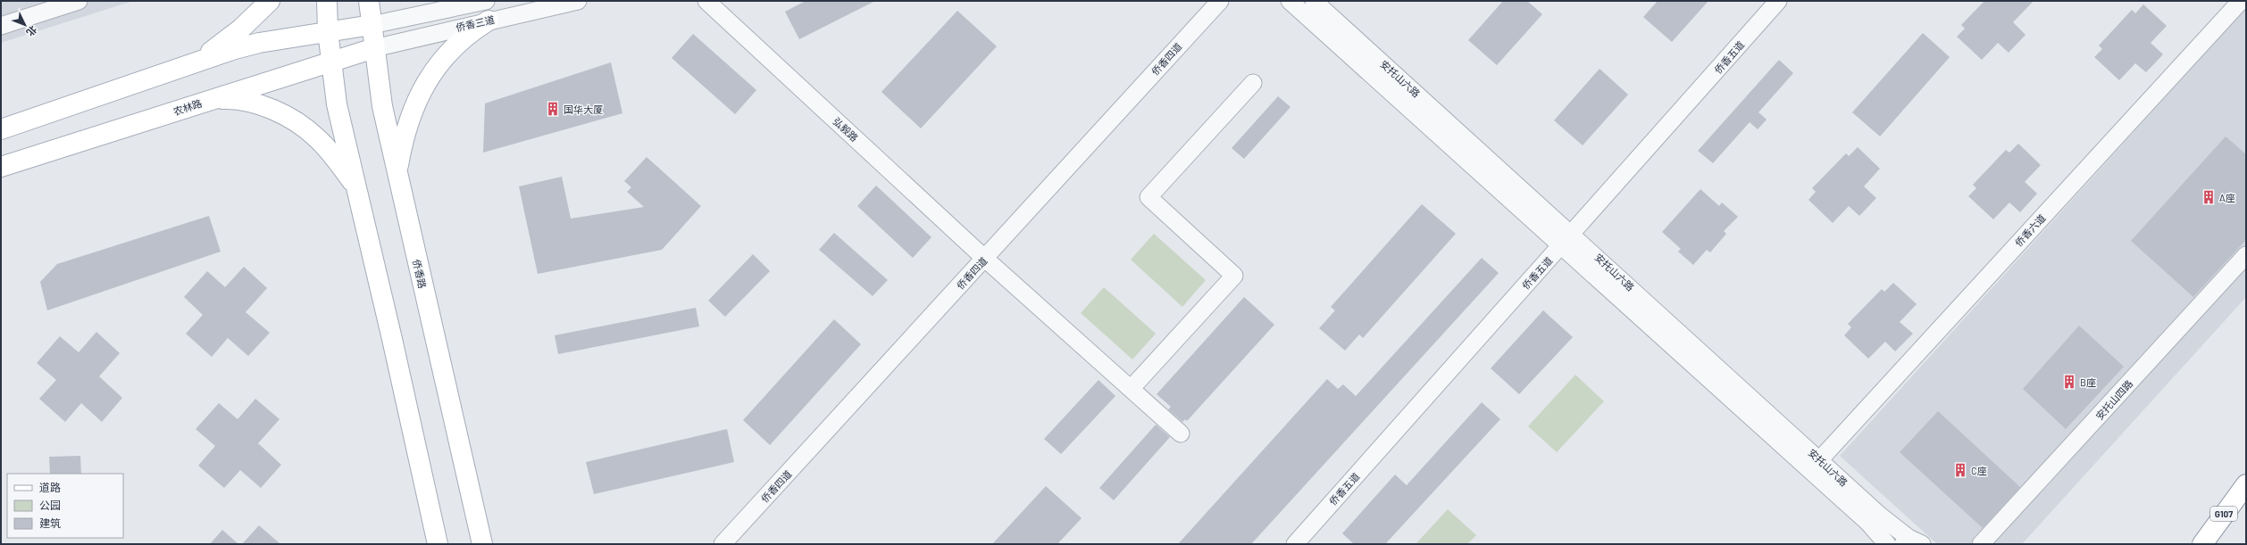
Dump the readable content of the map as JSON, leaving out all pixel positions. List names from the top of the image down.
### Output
{
  "streets": {
    "main road": ["农林路", "侨香路", "G107"],
    "street": [
      "侨香三道",
      "侨香五道",
      "侨香四道",
      "安托山六路",
      "弘毅路",
      "侨香六道",
      "安托山四路"
    ]
  },
  "crossings": [
    ["侨香三道", "农林路"],
    ["侨香三道", "侨香路"],
    ["侨香五道", "安托山六路"],
    ["侨香四道", "弘毅路"],
    ["安托山六路", "侨香六道"],
    ["农林路", "侨香路"]
  ],
  "places": {
    "building": [
      "国华大厦",
      "A座",
      "B座",
      "C座"
    ]
  },
  "legend": ["道路", "公园", "建筑"],
  "north": "bottom right"
}
